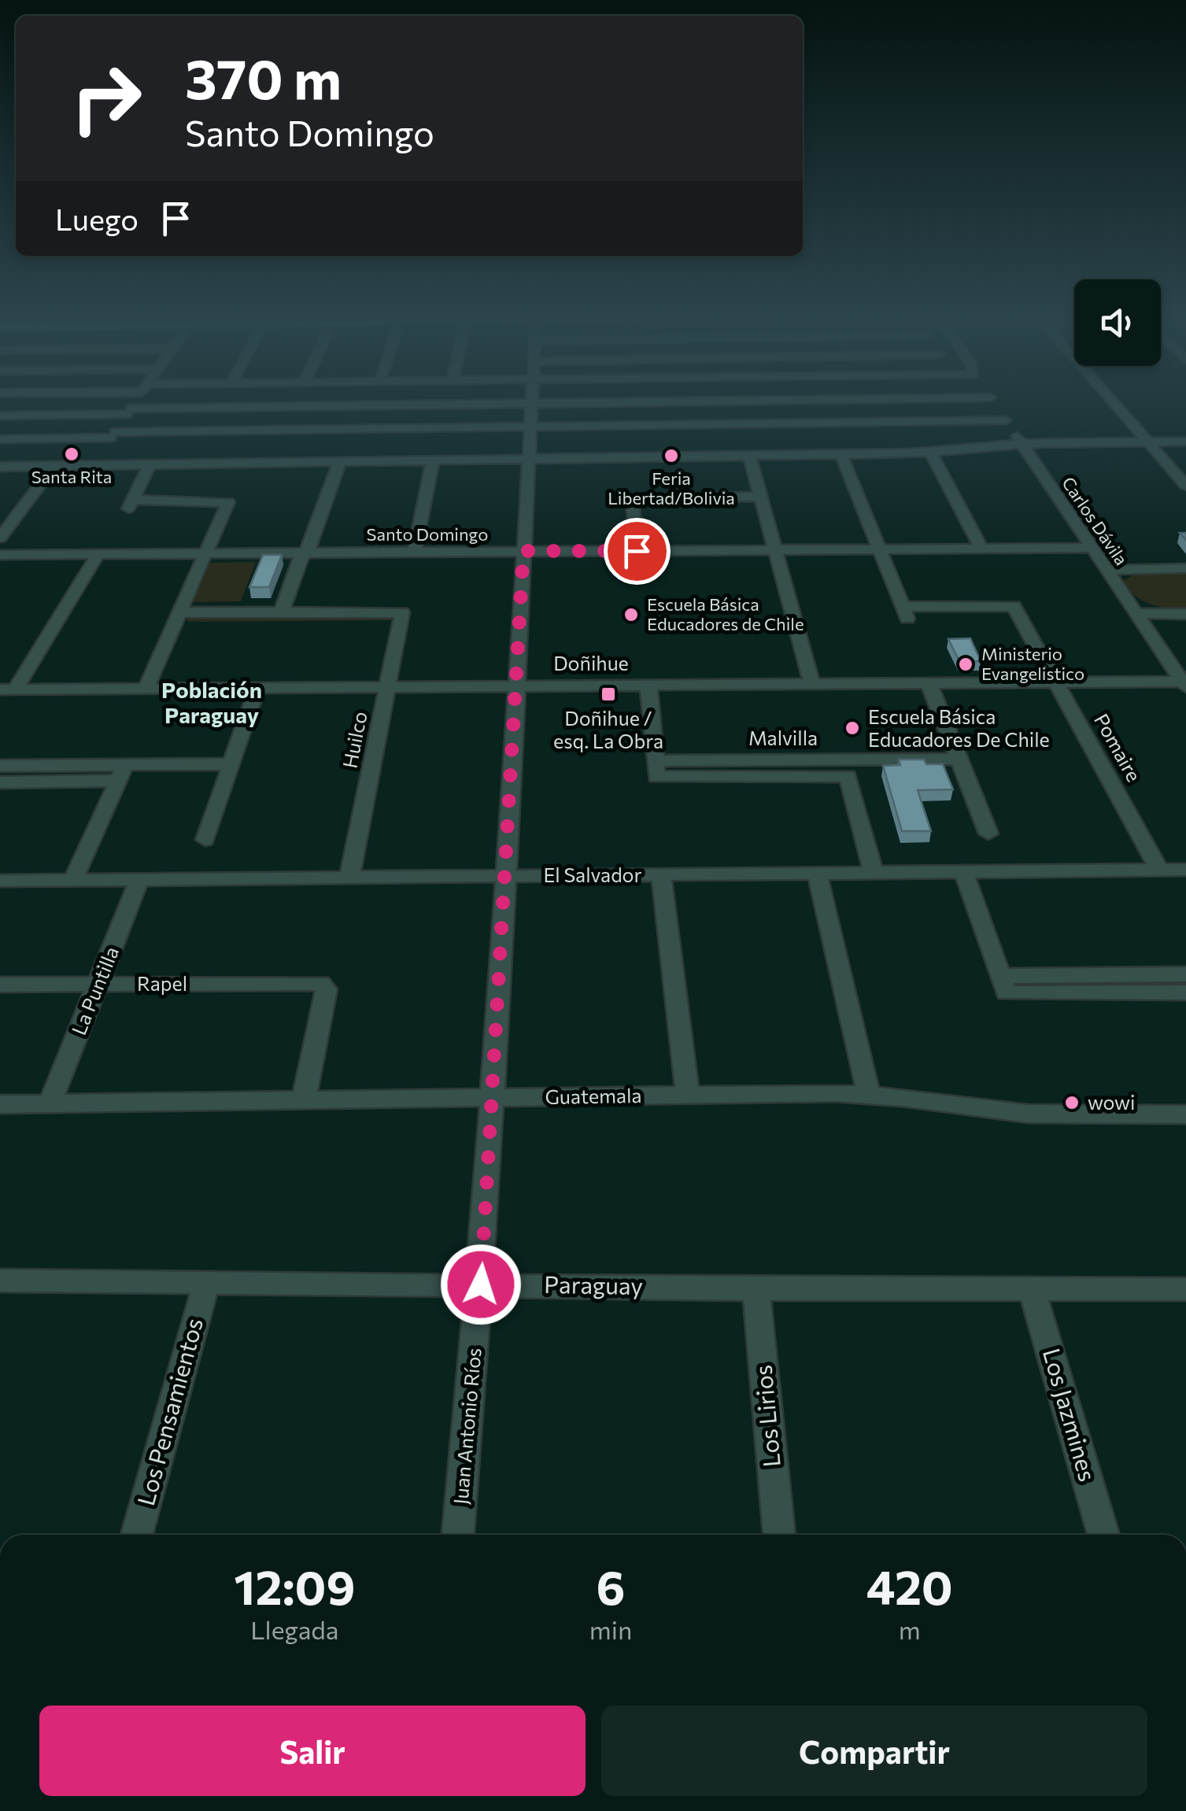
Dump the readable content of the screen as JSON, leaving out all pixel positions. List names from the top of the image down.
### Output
{
  "streets": {
    "street": [
      "Carlos Dávila",
      "Santo Domingo",
      "Doñihue",
      "Malvilla",
      "Huilco",
      "Pomaire",
      "El Salvador",
      "Rapel",
      "La Puntilla",
      "Guatemala",
      "Paraguay",
      "Los Pensamientos",
      "Los Jazmines",
      "Los Lirios",
      "Juan Antonio Ríos"
    ]
  },
  "crossings": [
    ["Carlos Dávila", "Santo Domingo"],
    ["Carlos Dávila", "Doñihue"],
    ["Santo Domingo", "Pomaire"],
    ["Santo Domingo", "Juan Antonio Ríos"],
    ["Doñihue", "Huilco"],
    ["Doñihue", "Pomaire"],
    ["Doñihue", "Juan Antonio Ríos"],
    ["Malvilla", "El Salvador"],
    ["Huilco", "El Salvador"],
    ["Pomaire", "El Salvador"],
    ["El Salvador", "La Puntilla"],
    ["El Salvador", "Juan Antonio Ríos"],
    ["Rapel", "La Puntilla"],
    ["Rapel", "Guatemala"],
    ["La Puntilla", "Guatemala"],
    ["Guatemala", "Juan Antonio Ríos"],
    ["Paraguay", "Los Pensamientos"],
    ["Paraguay", "Los Jazmines"],
    ["Paraguay", "Los Lirios"],
    ["Paraguay", "Juan Antonio Ríos"]
  ],
  "districts": ["Población Paraguay"],
  "places": {
    "other": [
      "Santa Rita",
      "Feria Libertad/Bolivia",
      "Escuela Básica Educadores de Chile",
      "Ministerio Evangelistico",
      "Escuela Básica Educadores De Chile",
      "wowi"
    ],
    "transit": ["Doñihue / esq. La Obra"]
  },
  "page": {
    "turn": ["370 m", "Santo Domingo"],
    "then": "Luego",
    "eta": [
      "12:09",
      "Llegada",
      "6",
      "min",
      "420",
      "m"
    ],
    "buttons": ["Salir", "Compartir"]
  }
}
